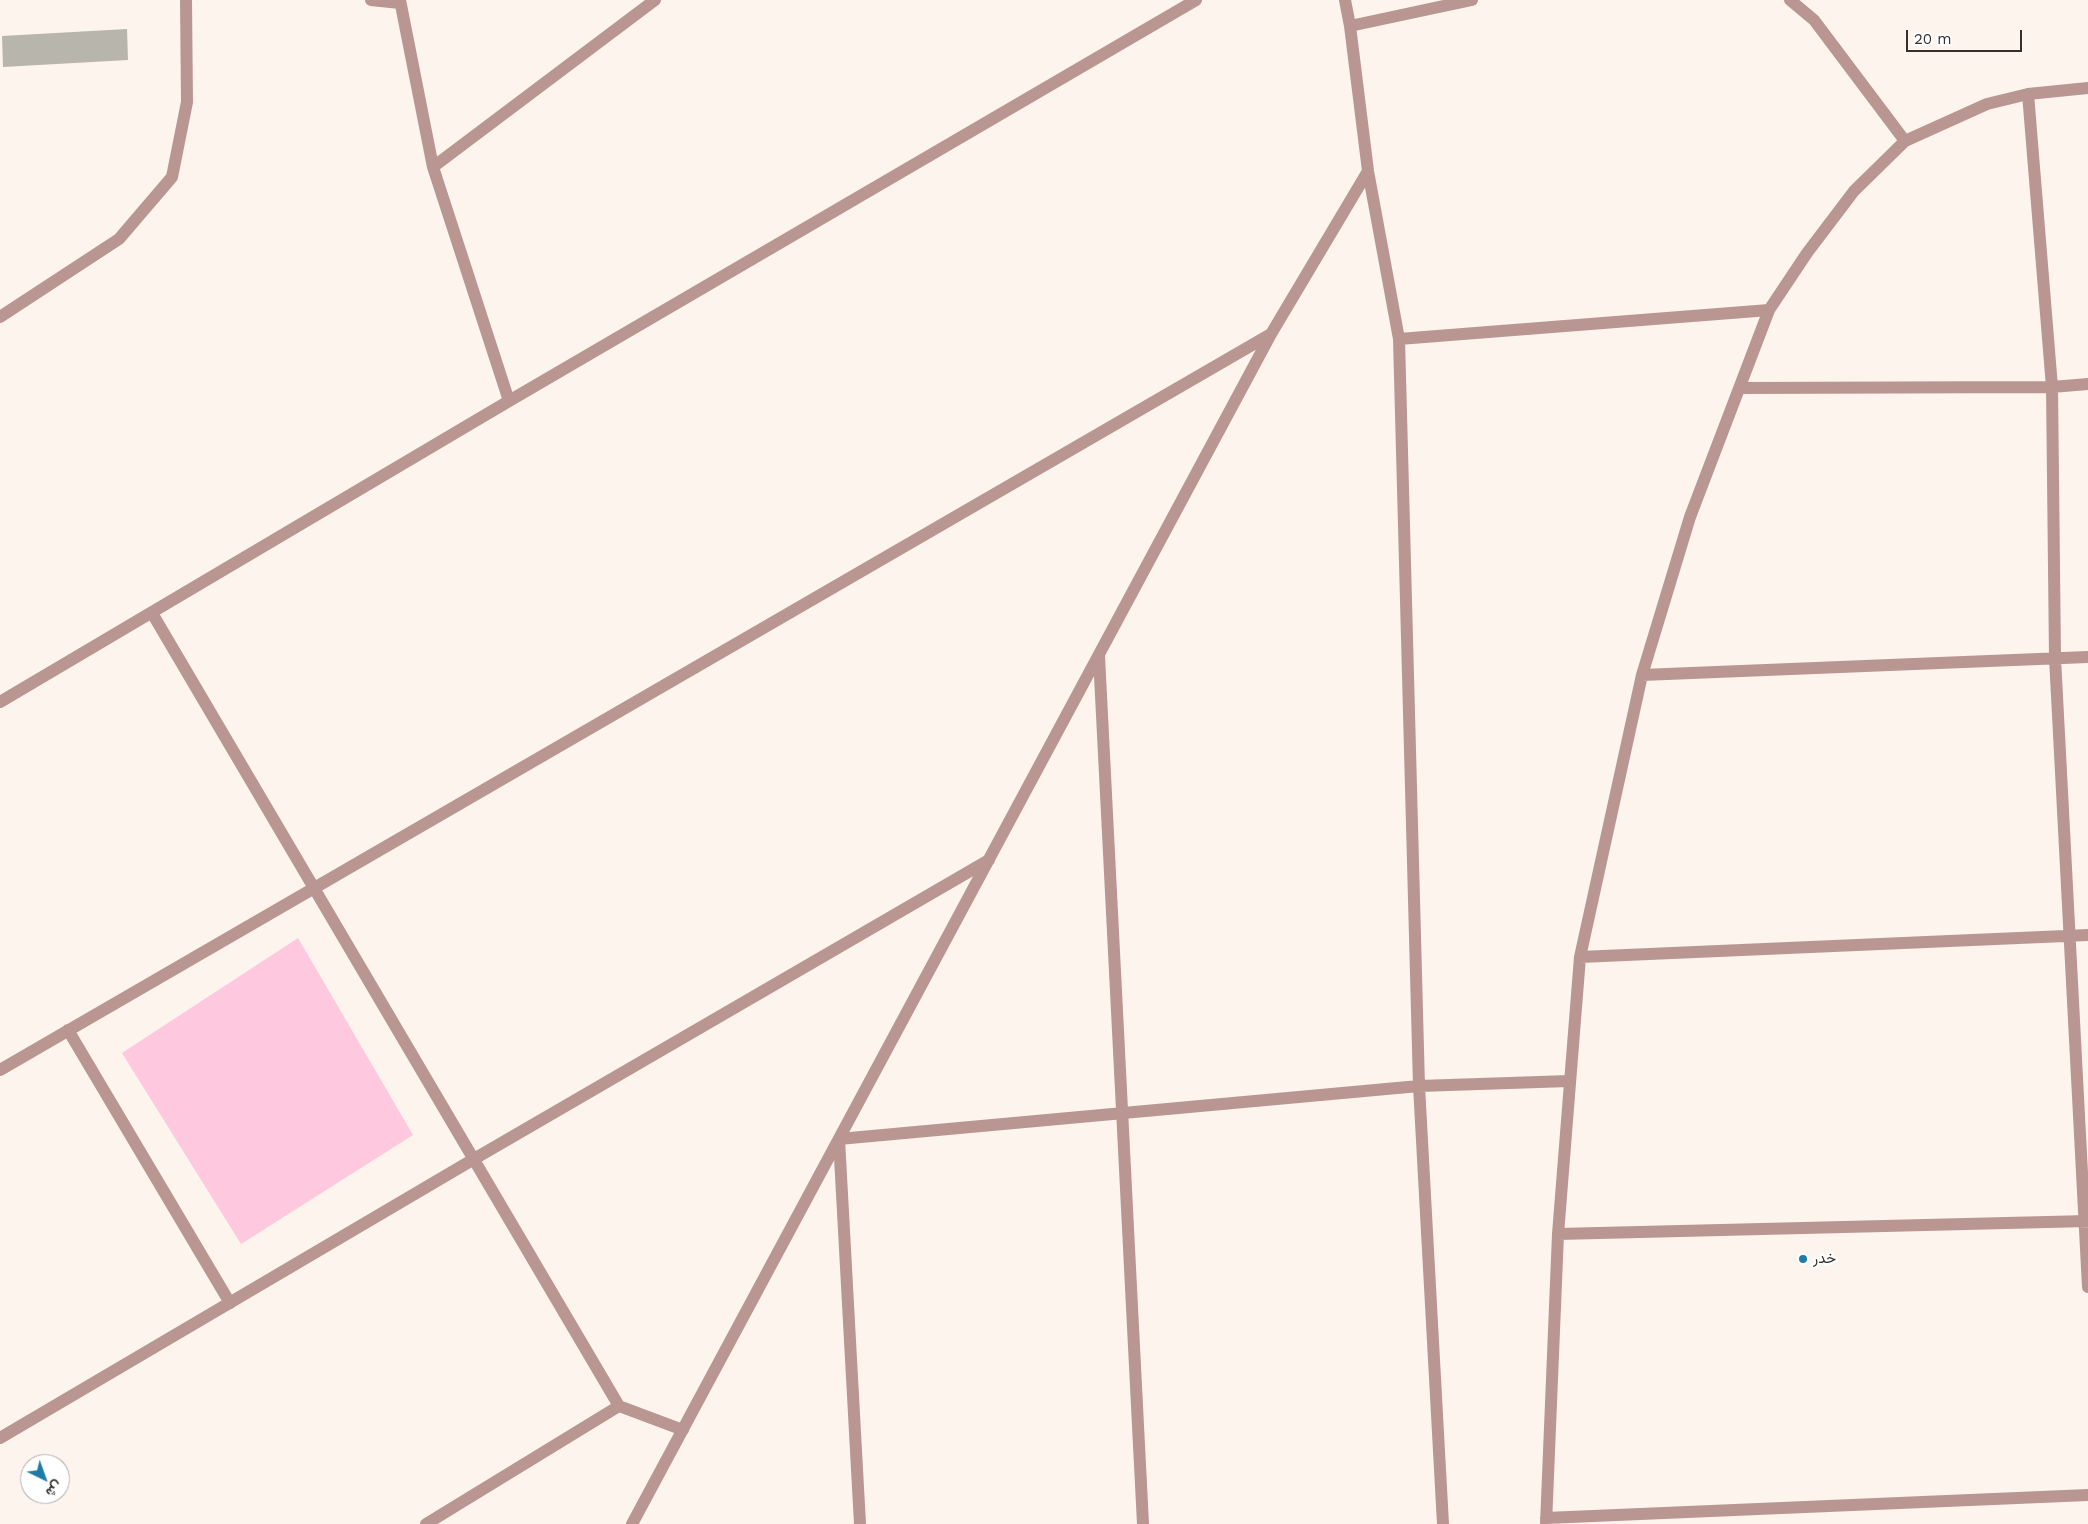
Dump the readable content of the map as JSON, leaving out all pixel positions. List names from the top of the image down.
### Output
{
  "places": ["خدر"],
  "scale_bar": "20 m",
  "north": "bottom right"
}
